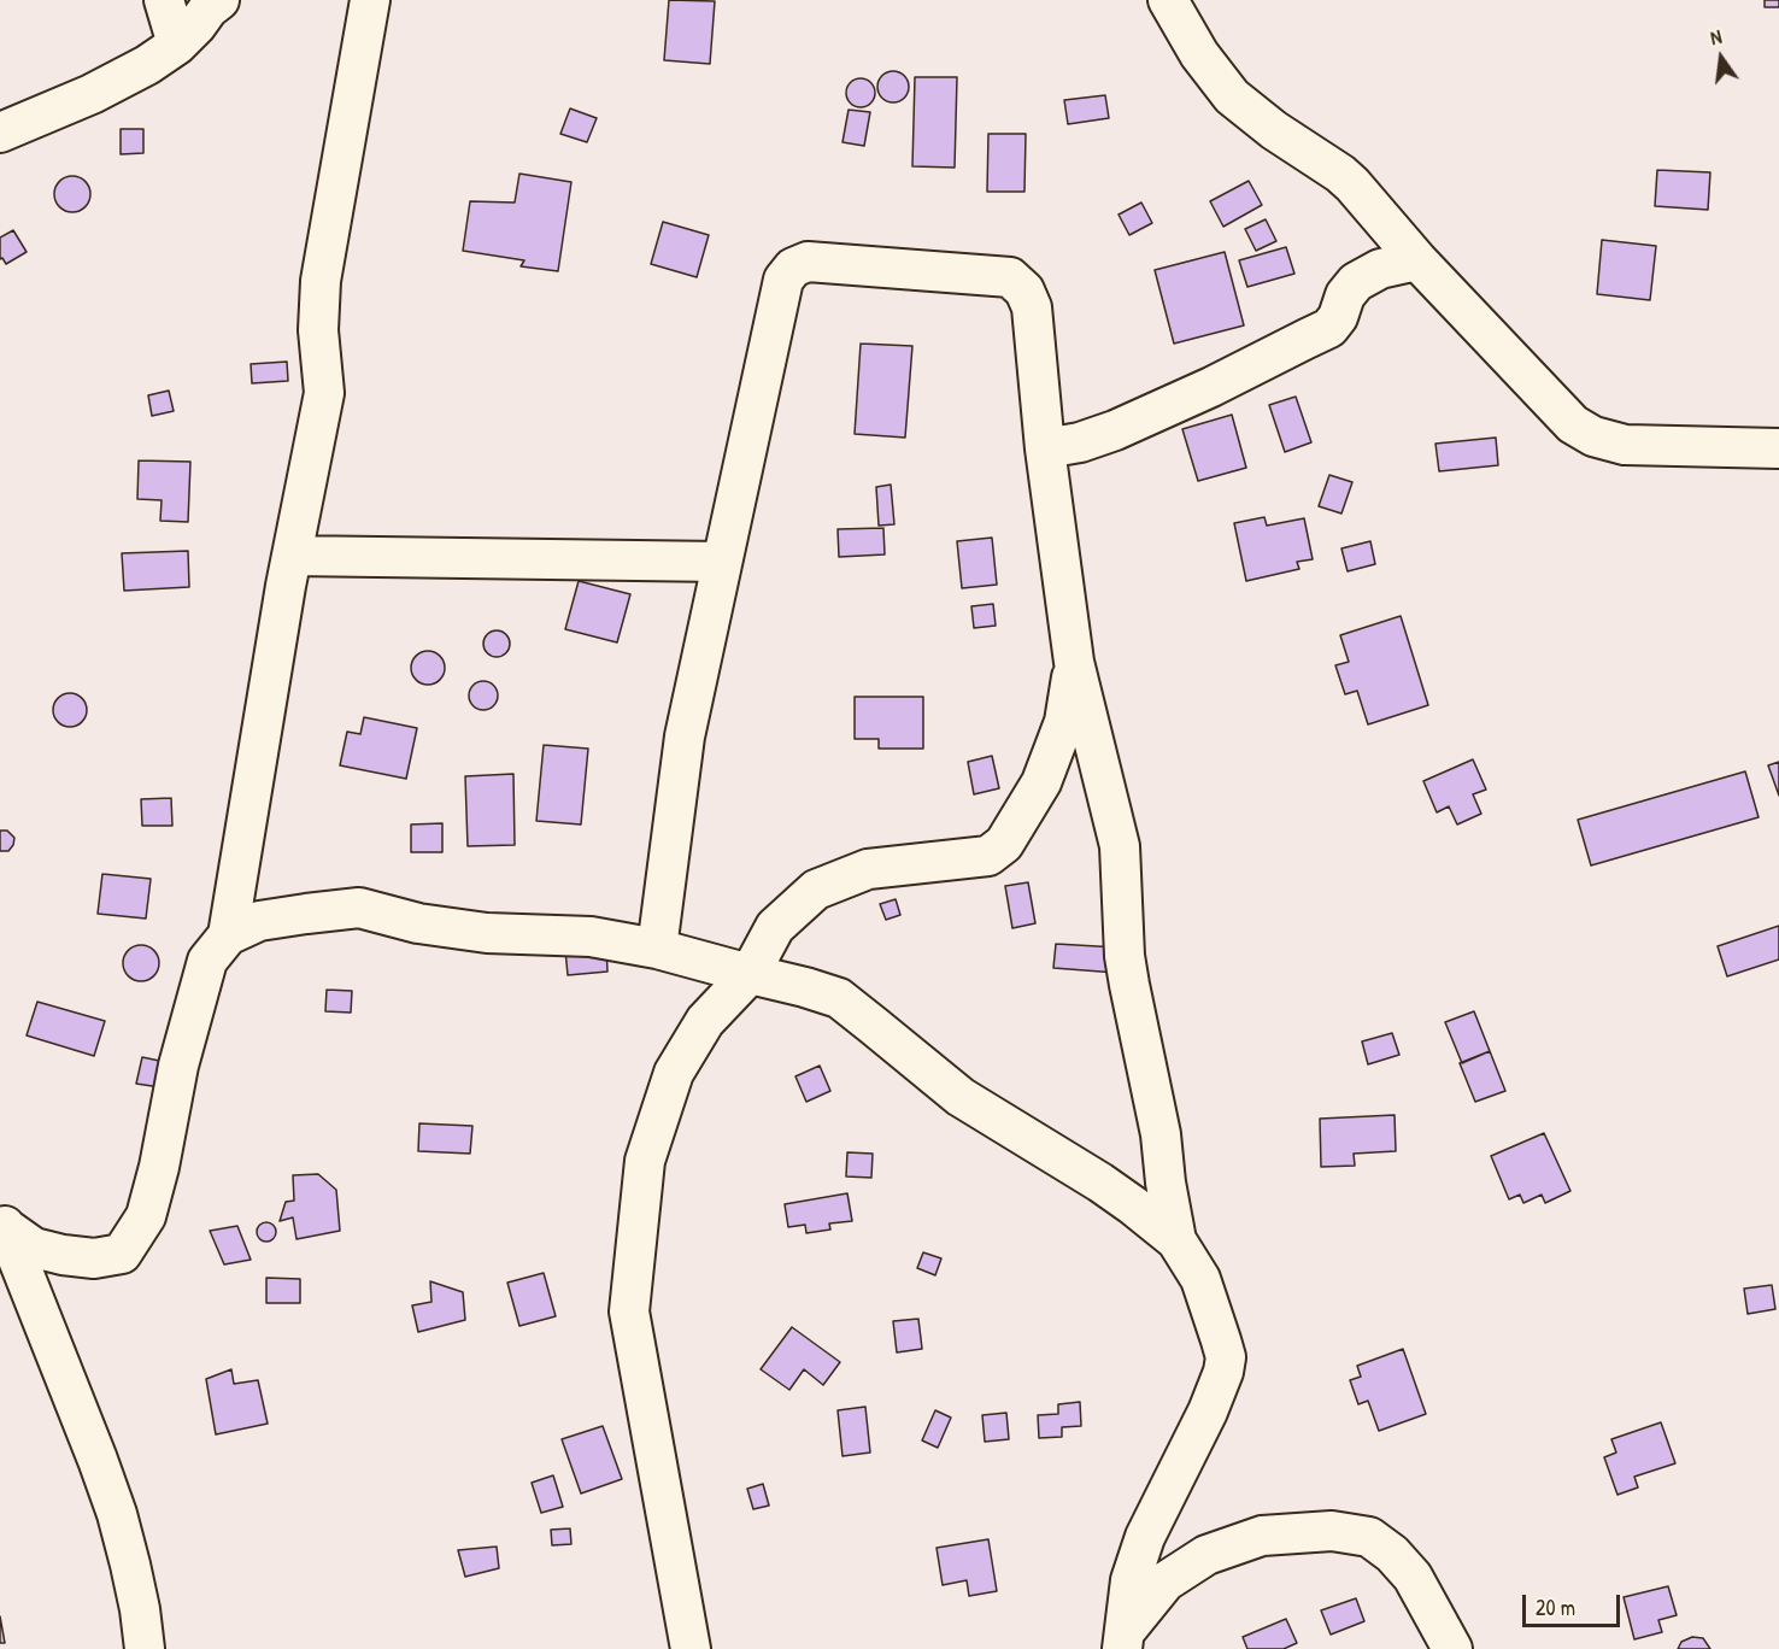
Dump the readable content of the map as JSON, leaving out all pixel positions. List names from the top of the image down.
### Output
{
  "scale_bar": "20 m",
  "north": "top"
}
